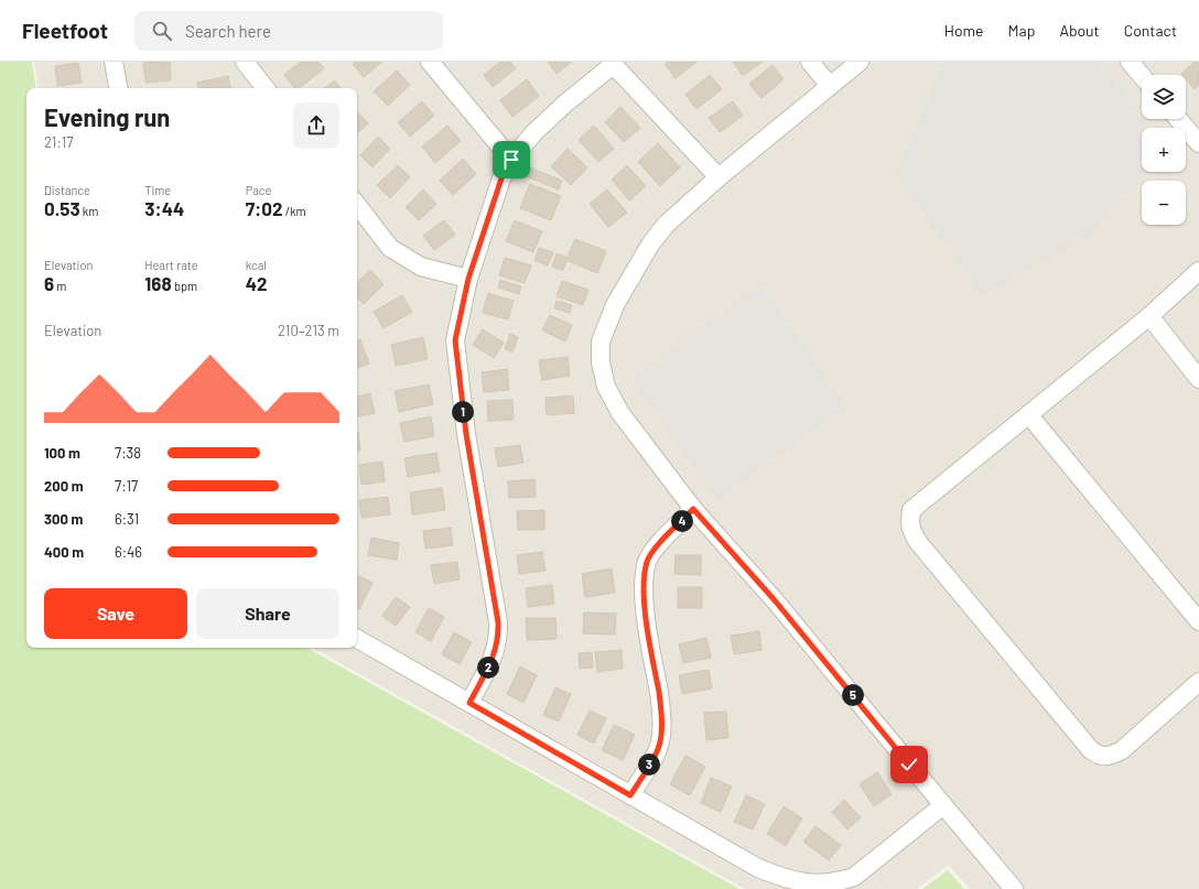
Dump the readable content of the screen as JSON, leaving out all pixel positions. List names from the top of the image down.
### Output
{
  "page": {
    "header": "Fleetfoot",
    "search": "Search here",
    "nav": [
      "Home",
      "Map",
      "About",
      "Contact"
    ],
    "map_buttons": ["+", "−"],
    "heading": ["Evening run", "21:17"],
    "stats": [
      ["Distance", "0.53 km"],
      ["Time", "3:44"],
      ["Pace", "7:02 /km"],
      ["Elevation", "6 m"],
      ["Heart rate", "168 bpm"],
      ["kcal", "42"]
    ],
    "chart": ["Elevation", "210–213 m"],
    "pins": [
      "1",
      "4",
      "2",
      "5",
      "3"
    ],
    "list": [
      {
        "name": "100 m",
        "note": "7:38"
      },
      {
        "name": "200 m",
        "note": "7:17"
      },
      {
        "name": "300 m",
        "note": "6:31"
      },
      {
        "name": "400 m",
        "note": "6:46"
      }
    ],
    "buttons": ["Save", "Share"]
  }
}
